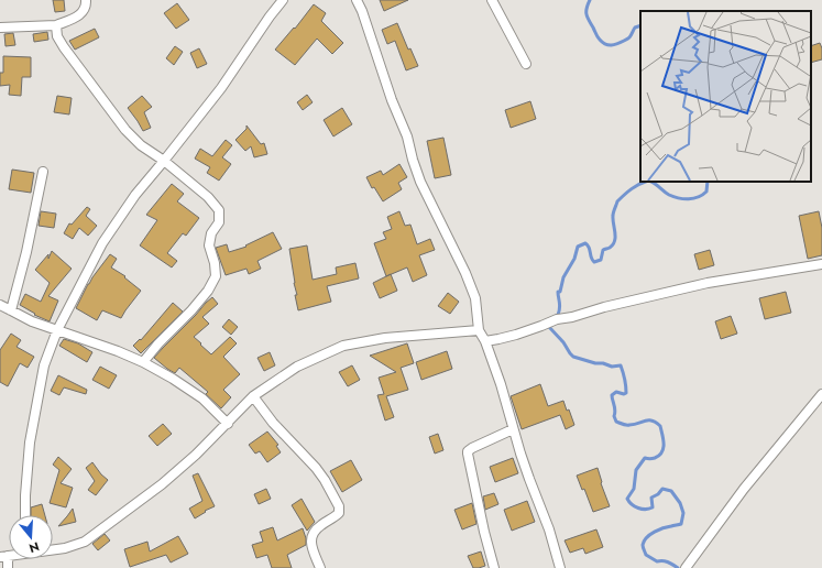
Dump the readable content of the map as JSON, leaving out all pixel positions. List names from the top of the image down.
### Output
{
  "north": "bottom"
}
